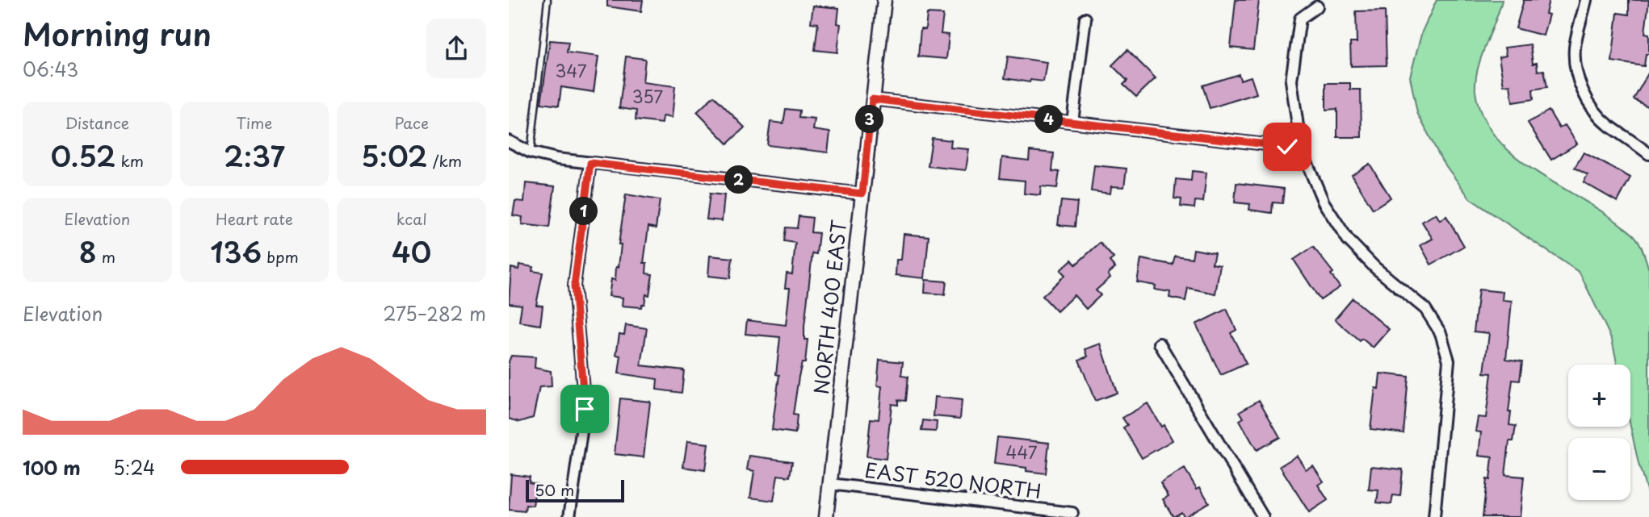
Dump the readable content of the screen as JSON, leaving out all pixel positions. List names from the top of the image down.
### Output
{
  "streets": {
    "street": ["NORTH 400 EAST", "EAST 520 NORTH"]
  },
  "crossings": [
    ["NORTH 400 EAST", "EAST 520 NORTH"]
  ],
  "house_numbers": ["347", "357", "447"],
  "scale_bar": "50 m",
  "page": {
    "heading": ["Morning run", "06:43"],
    "stats": [
      ["Distance", "0.52 km"],
      ["Time", "2:37"],
      ["Pace", "5:02 /km"],
      ["Elevation", "8 m"],
      ["Heart rate", "136 bpm"],
      ["kcal", "40"]
    ],
    "pins": [
      "3",
      "4",
      "2",
      "1"
    ],
    "chart": ["Elevation", "275–282 m"],
    "map_buttons": ["+", "−"],
    "list": [
      {
        "name": "100 m",
        "note": "5:24"
      }
    ],
    "scale": "50 m"
  }
}
